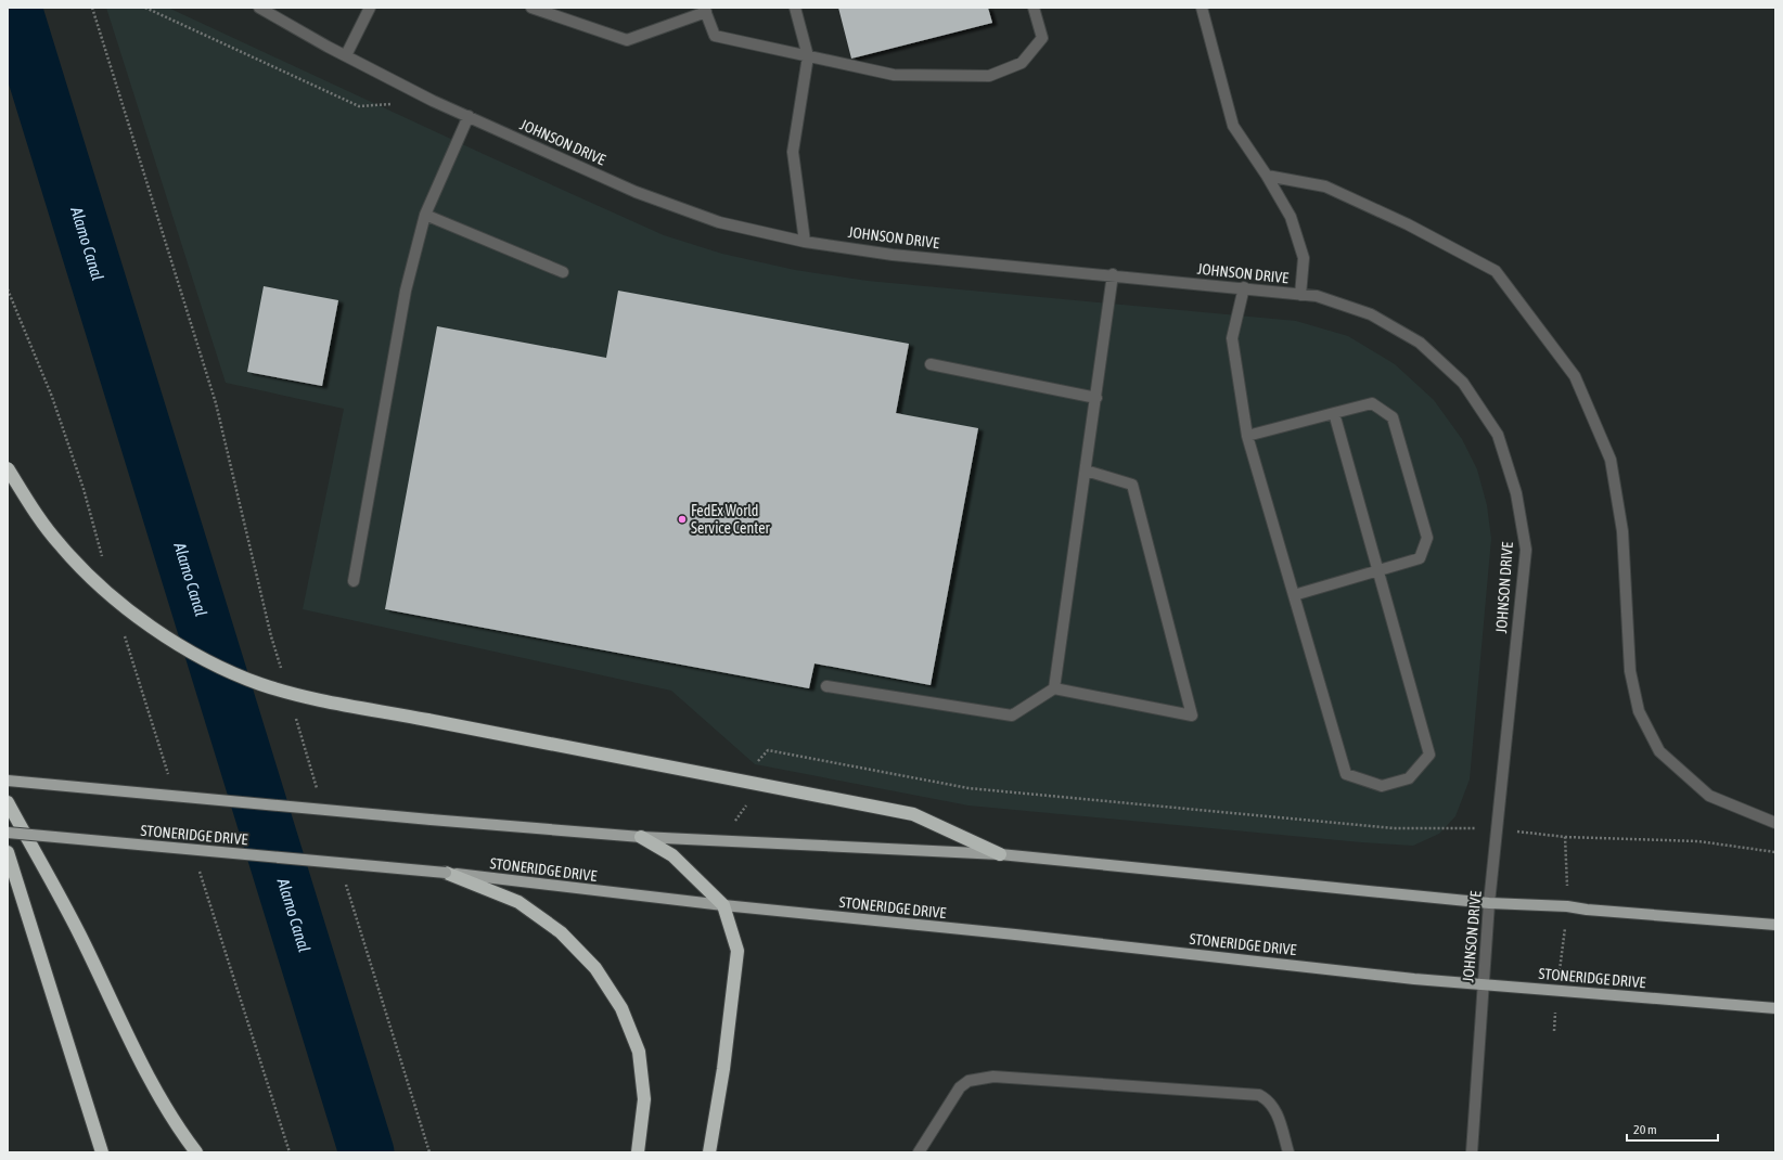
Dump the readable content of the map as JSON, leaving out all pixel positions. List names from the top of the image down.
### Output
{
  "streets": {
    "main road": ["STONERIDGE DRIVE"],
    "street": ["JOHNSON DRIVE"]
  },
  "crossings": [
    ["JOHNSON DRIVE", "STONERIDGE DRIVE"]
  ],
  "water": ["Alamo Canal"],
  "places": ["FedEx World Service Center"],
  "scale_bar": "20 m"
}
